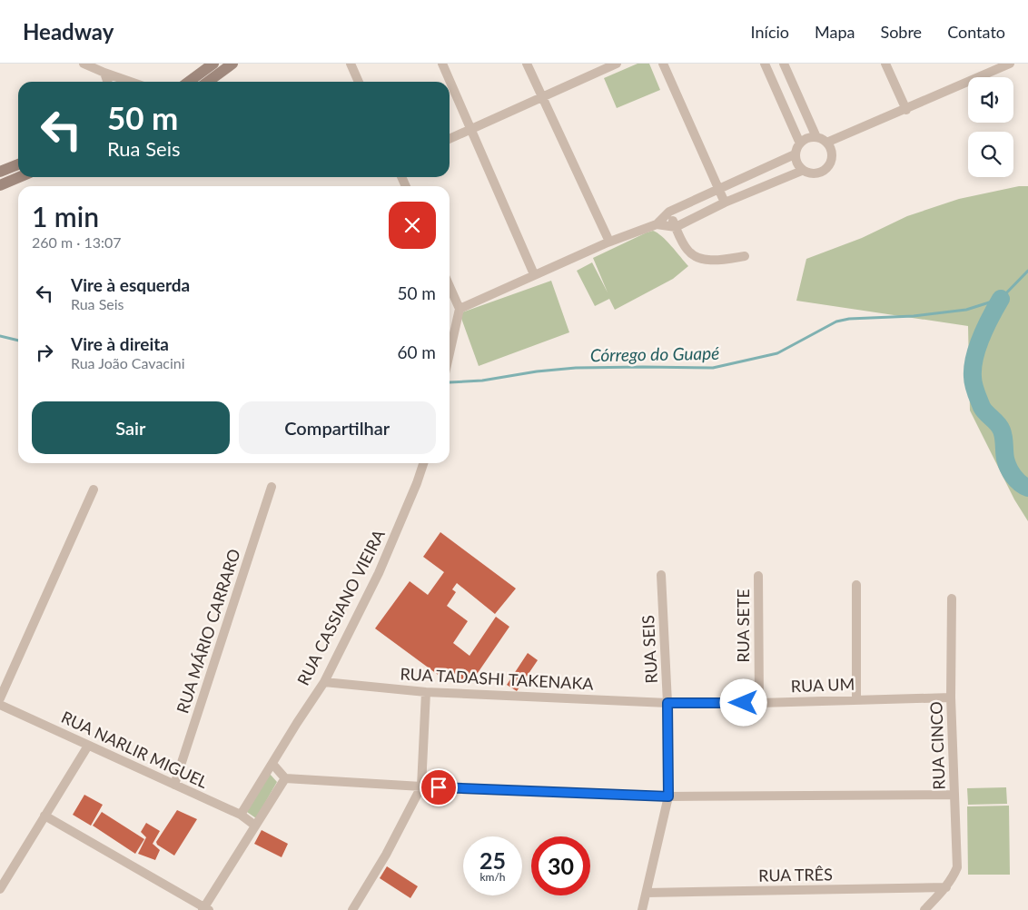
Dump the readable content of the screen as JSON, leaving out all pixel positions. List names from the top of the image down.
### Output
{
  "streets": {
    "street": [
      "RUA CASSIANO VIEIRA",
      "RUA SETE",
      "RUA MÁRIO CARRARO",
      "RUA SEIS",
      "RUA TADASHI TAKENAKA",
      "RUA UM",
      "RUA CINCO",
      "RUA NARLIR MIGUEL",
      "RUA TRÊS"
    ]
  },
  "crossings": [
    ["RUA CASSIANO VIEIRA", "RUA TADASHI TAKENAKA"],
    ["RUA CASSIANO VIEIRA", "RUA NARLIR MIGUEL"],
    ["RUA SETE", "RUA UM"],
    ["RUA MÁRIO CARRARO", "RUA NARLIR MIGUEL"],
    ["RUA SEIS", "RUA TADASHI TAKENAKA"],
    ["RUA SEIS", "RUA UM"],
    ["RUA SEIS", "RUA TRÊS"],
    ["RUA TADASHI TAKENAKA", "RUA UM"],
    ["RUA UM", "RUA CINCO"],
    ["RUA CINCO", "RUA TRÊS"]
  ],
  "water": ["Córrego do Guapé"],
  "page": {
    "header": "Headway",
    "nav": [
      "Início",
      "Mapa",
      "Sobre",
      "Contato"
    ],
    "turn": ["50 m", "Rua Seis"],
    "heading": ["1 min", "260 m · 13:07"],
    "list": [
      {
        "name": "Vire à esquerda",
        "note": "Rua Seis",
        "value": "50 m"
      },
      {
        "name": "Vire à direita",
        "note": "Rua João Cavacini",
        "value": "60 m"
      }
    ],
    "buttons": ["Sair", "Compartilhar"],
    "speed": "25 km/h",
    "limit": "30"
  }
}
